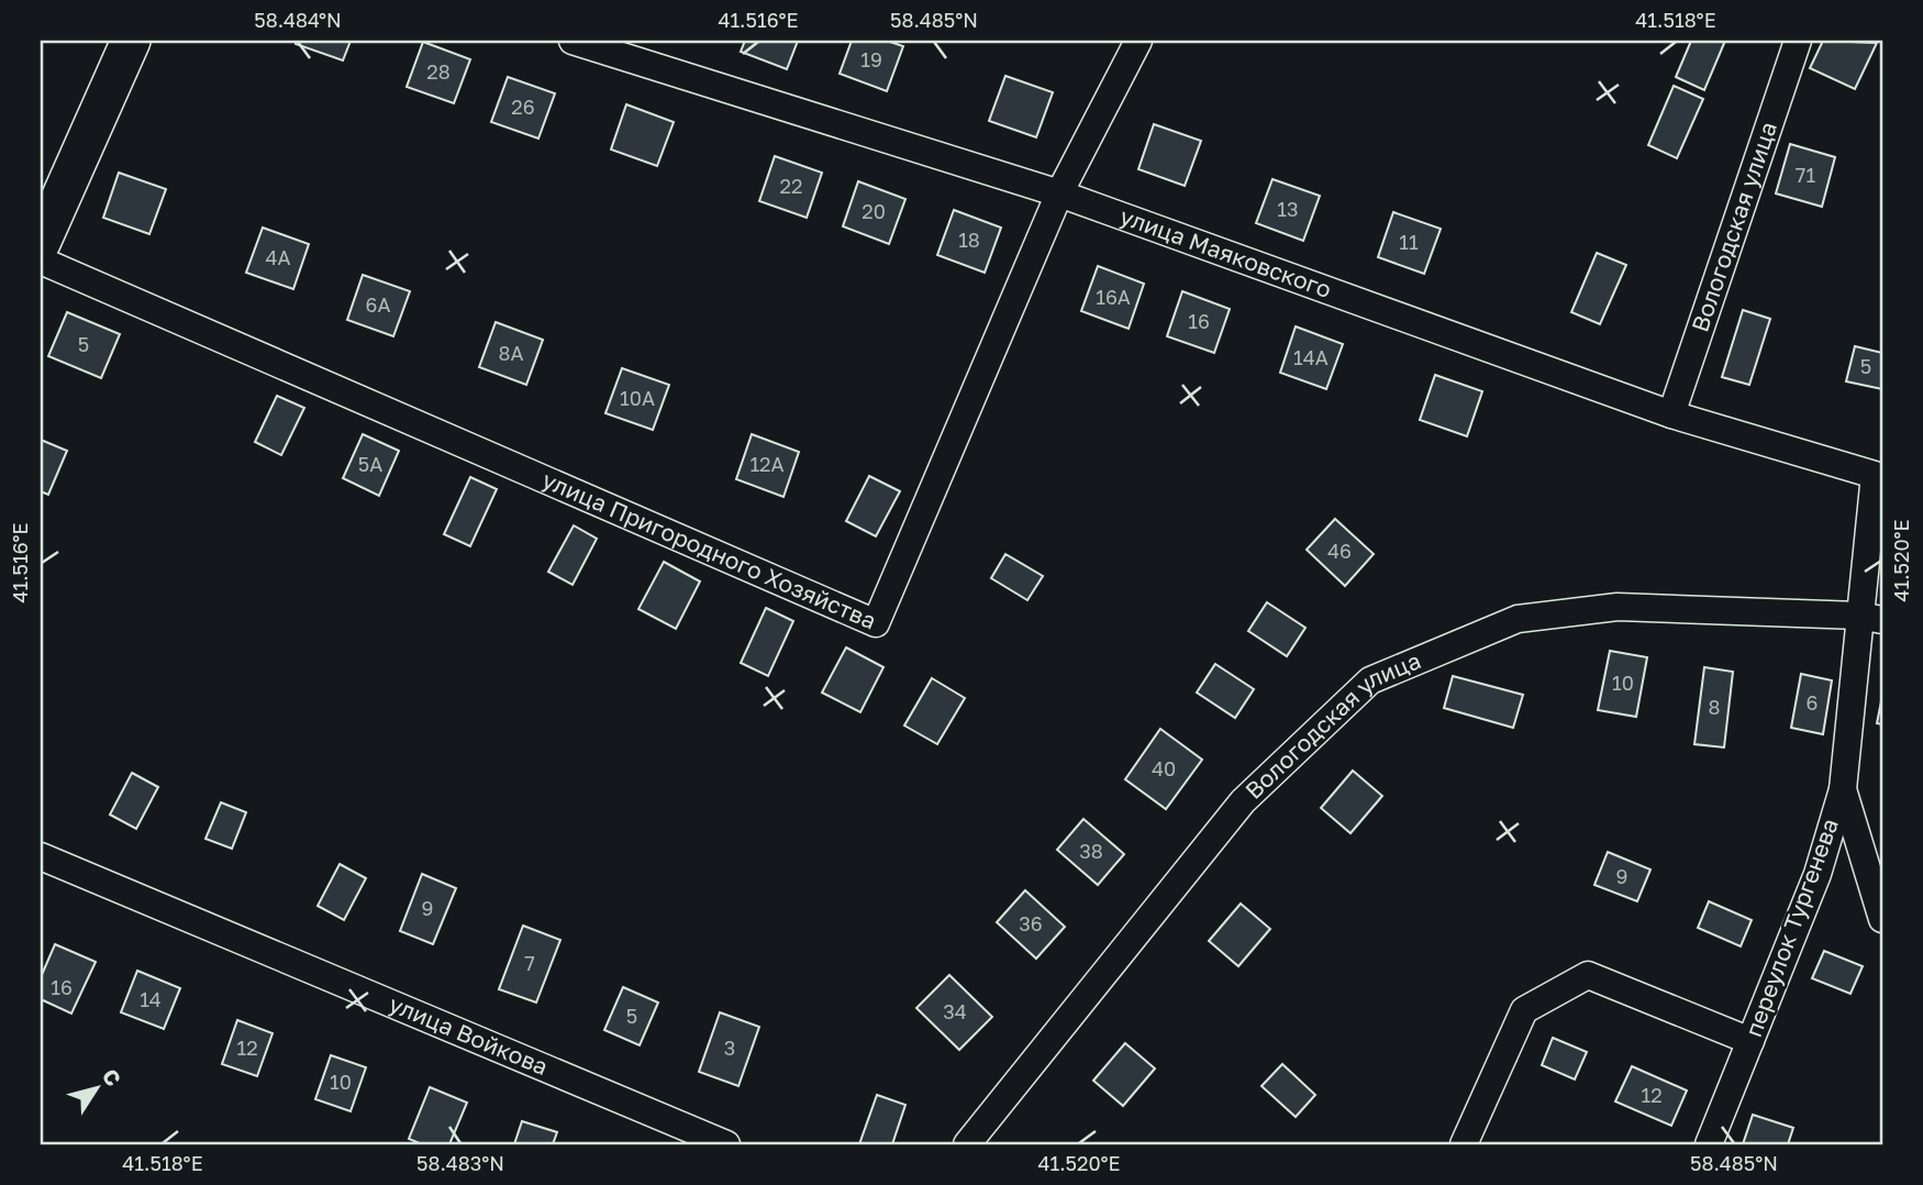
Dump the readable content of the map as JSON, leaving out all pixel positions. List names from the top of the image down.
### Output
{
  "streets": {
    "street": [
      "Вологодская улица",
      "улица Маяковского",
      "улица Пригородного Хозяйства",
      "переулок Тургенева",
      "улица Войкова"
    ]
  },
  "crossings": [
    ["Вологодская улица", "улица Маяковского"],
    ["Вологодская улица", "переулок Тургенева"],
    ["улица Маяковского", "улица Пригородного Хозяйства"],
    ["улица Маяковского", "переулок Тургенева"]
  ],
  "house_numbers": [
    "19",
    "28",
    "26",
    "71",
    "22",
    "13",
    "20",
    "18",
    "11",
    "4А",
    "16А",
    "6А",
    "16",
    "5",
    "8А",
    "14А",
    "5",
    "10А",
    "5А",
    "12А",
    "46",
    "10",
    "6",
    "8",
    "40",
    "38",
    "9",
    "9",
    "36",
    "7",
    "16",
    "14",
    "34",
    "5",
    "12",
    "3",
    "10",
    "12"
  ],
  "north": "top right",
  "coordinates": [
    "58.484°N",
    "41.516°E",
    "58.485°N",
    "41.518°E",
    "41.520°E",
    "58.483°N"
  ]
}
